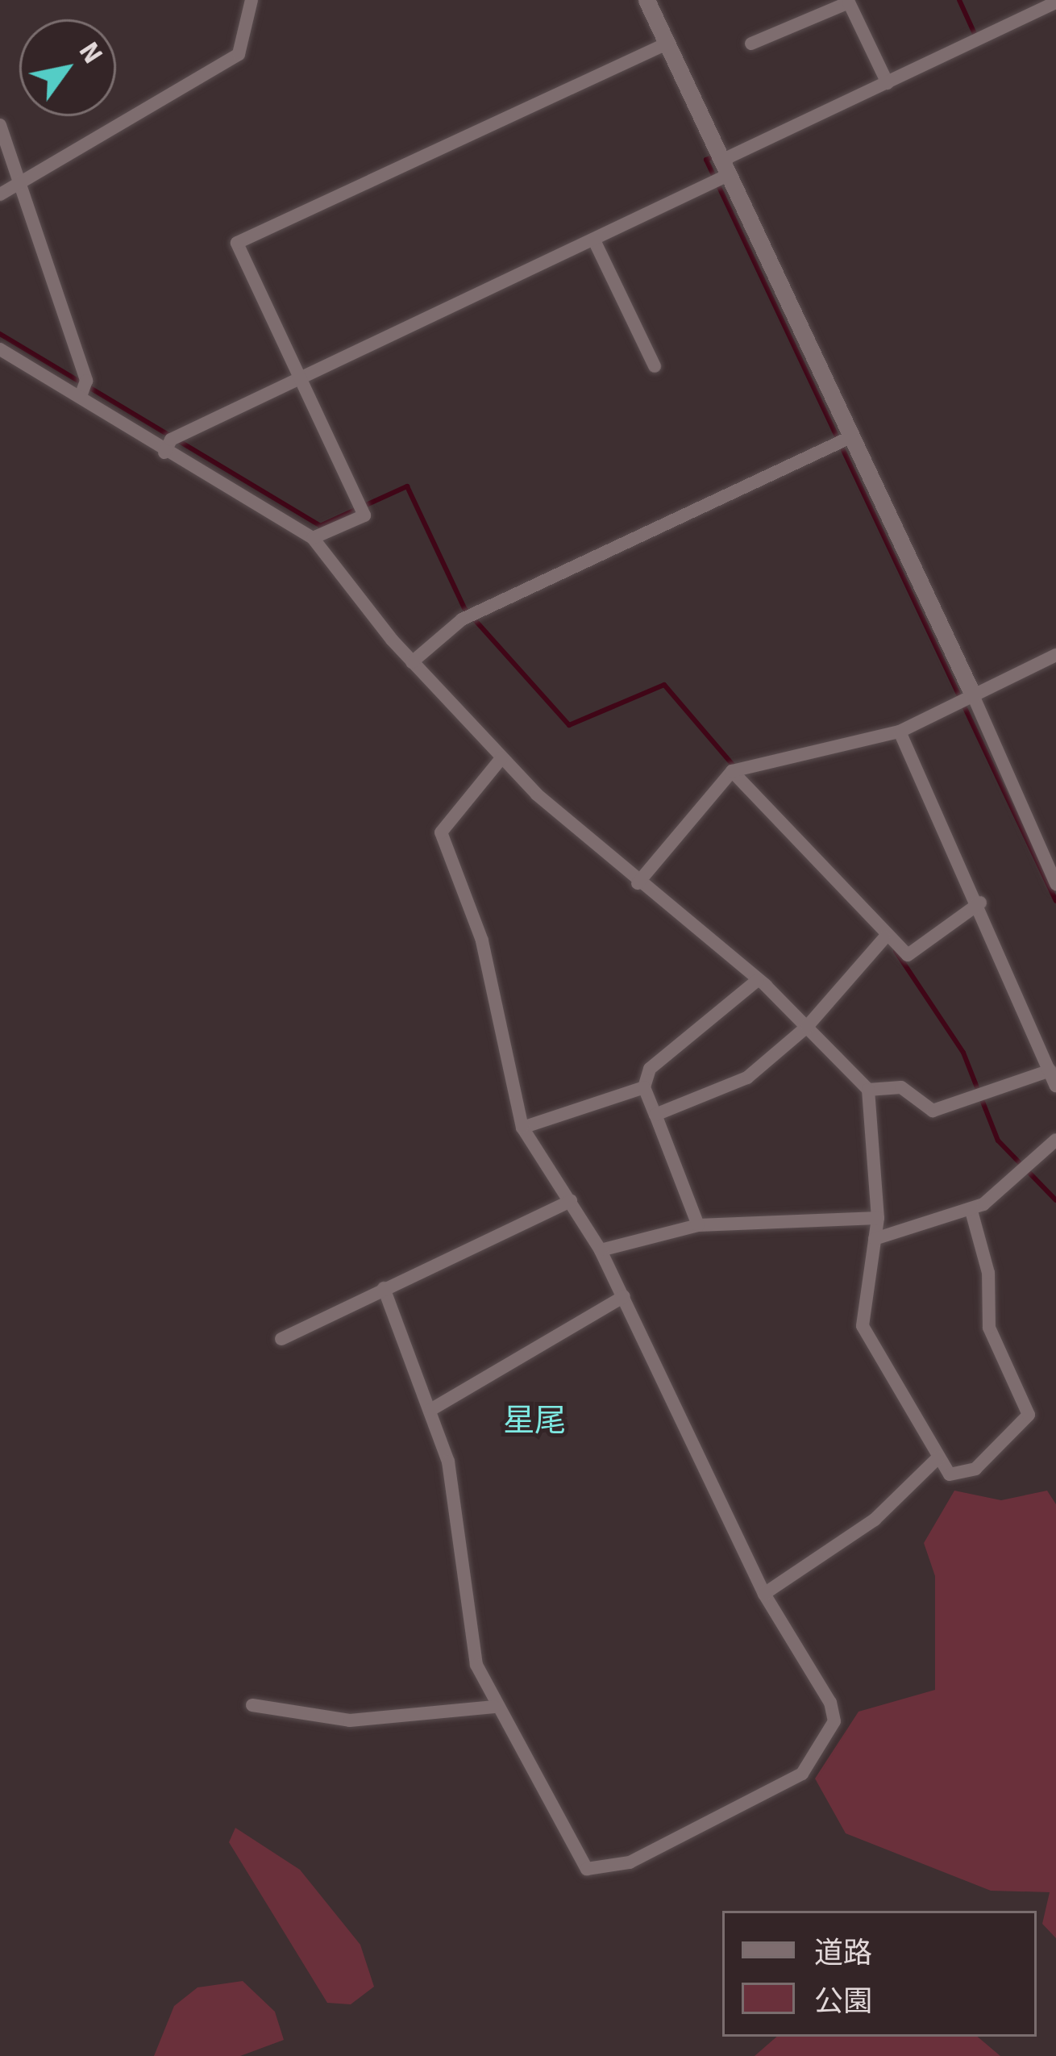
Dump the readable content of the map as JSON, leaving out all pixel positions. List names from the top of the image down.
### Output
{
  "districts": ["星尾"],
  "legend": ["道路", "公園"],
  "north": "top right"
}
